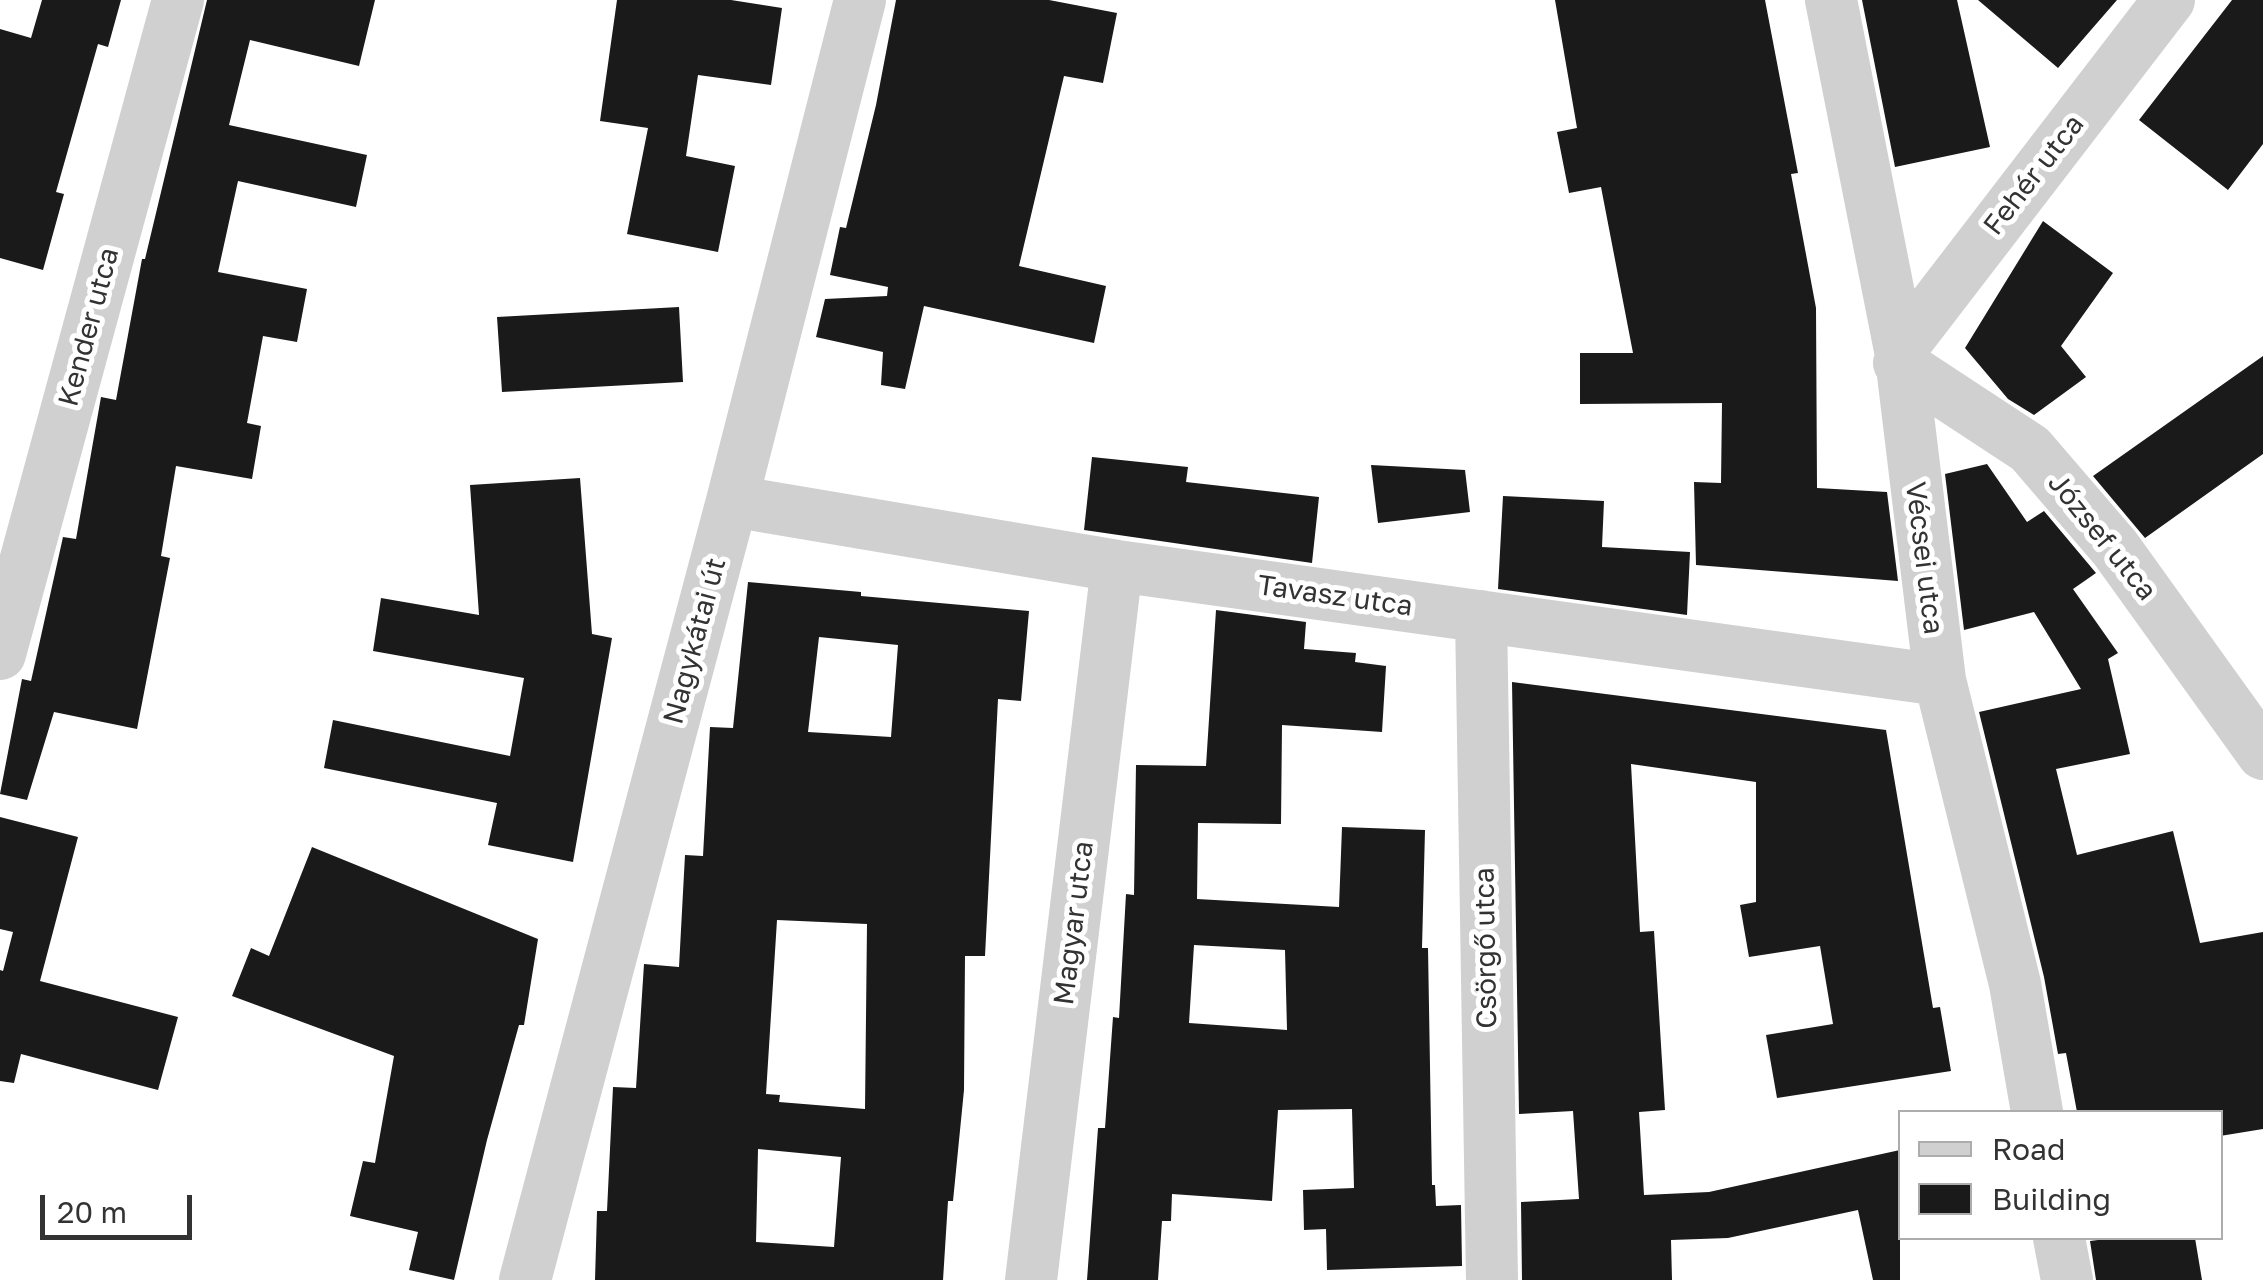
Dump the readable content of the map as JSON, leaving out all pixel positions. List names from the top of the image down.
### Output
{
  "streets": {
    "street": [
      "Fehér utca",
      "Kender utca",
      "József utca",
      "Vécsei utca",
      "Tavasz utca",
      "Nagykátai út",
      "Magyar utca",
      "Csörgő utca"
    ]
  },
  "crossings": [
    ["Fehér utca", "József utca"],
    ["Fehér utca", "Vécsei utca"],
    ["József utca", "Vécsei utca"],
    ["Vécsei utca", "Tavasz utca"],
    ["Tavasz utca", "Nagykátai út"],
    ["Tavasz utca", "Magyar utca"],
    ["Tavasz utca", "Csörgő utca"]
  ],
  "legend": ["Road", "Building"],
  "scale_bar": "20 m"
}
